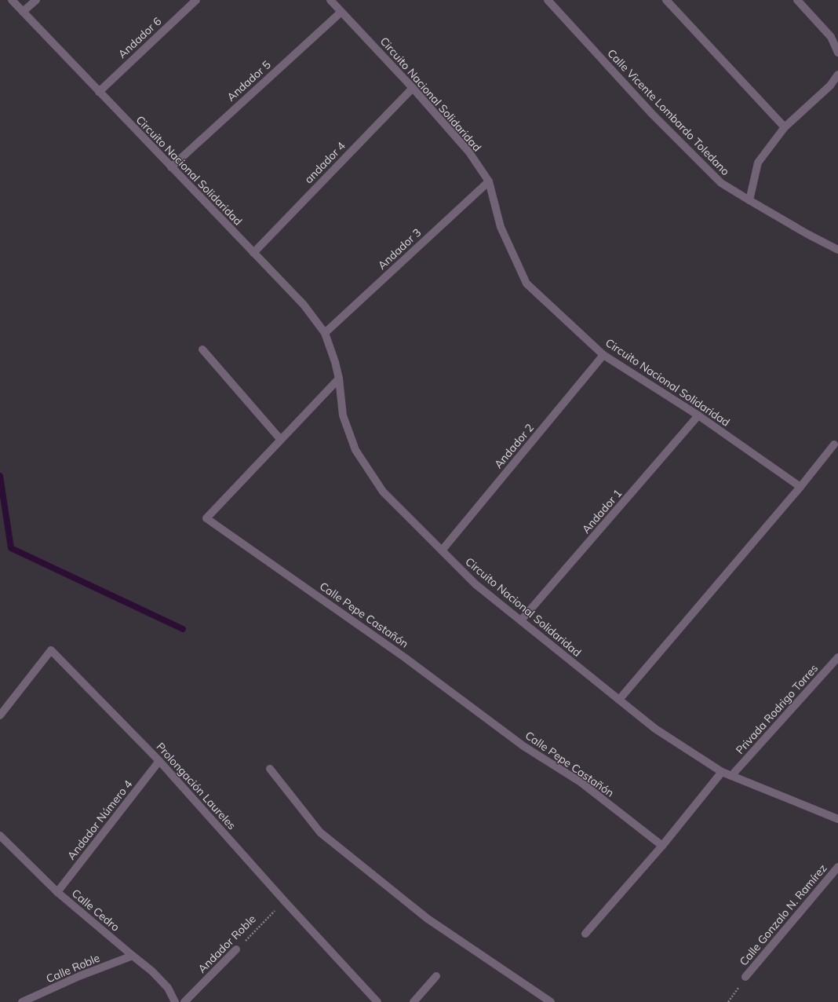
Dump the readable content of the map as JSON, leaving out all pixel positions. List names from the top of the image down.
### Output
{
  "streets": {
    "street": [
      "Andador 6",
      "Andador 5",
      "Circuito Nacional Solidaridad",
      "Calle Vicente Lombardo Toledano",
      "andador 4",
      "Andador 3",
      "Andador 2",
      "Andador 1",
      "Calle Pepe Castañón",
      "Privada Rodrigo Torres",
      "Prolongación Laureles",
      "Andador Número 4",
      "Calle Cedro",
      "Calle Gonzalo N. Ramírez",
      "Andador Roble",
      "Calle Roble"
    ]
  },
  "crossings": [
    ["Andador 6", "Circuito Nacional Solidaridad"],
    ["Andador 5", "Circuito Nacional Solidaridad"],
    ["Circuito Nacional Solidaridad", "andador 4"],
    ["Circuito Nacional Solidaridad", "Andador 3"],
    ["Circuito Nacional Solidaridad", "Andador 2"],
    ["Circuito Nacional Solidaridad", "Andador 1"],
    ["Circuito Nacional Solidaridad", "Calle Pepe Castañón"],
    ["Circuito Nacional Solidaridad", "Privada Rodrigo Torres"],
    ["Prolongación Laureles", "Andador Número 4"],
    ["Prolongación Laureles", "Andador Roble"],
    ["Andador Número 4", "Calle Cedro"],
    ["Calle Cedro", "Calle Roble"]
  ]
}
